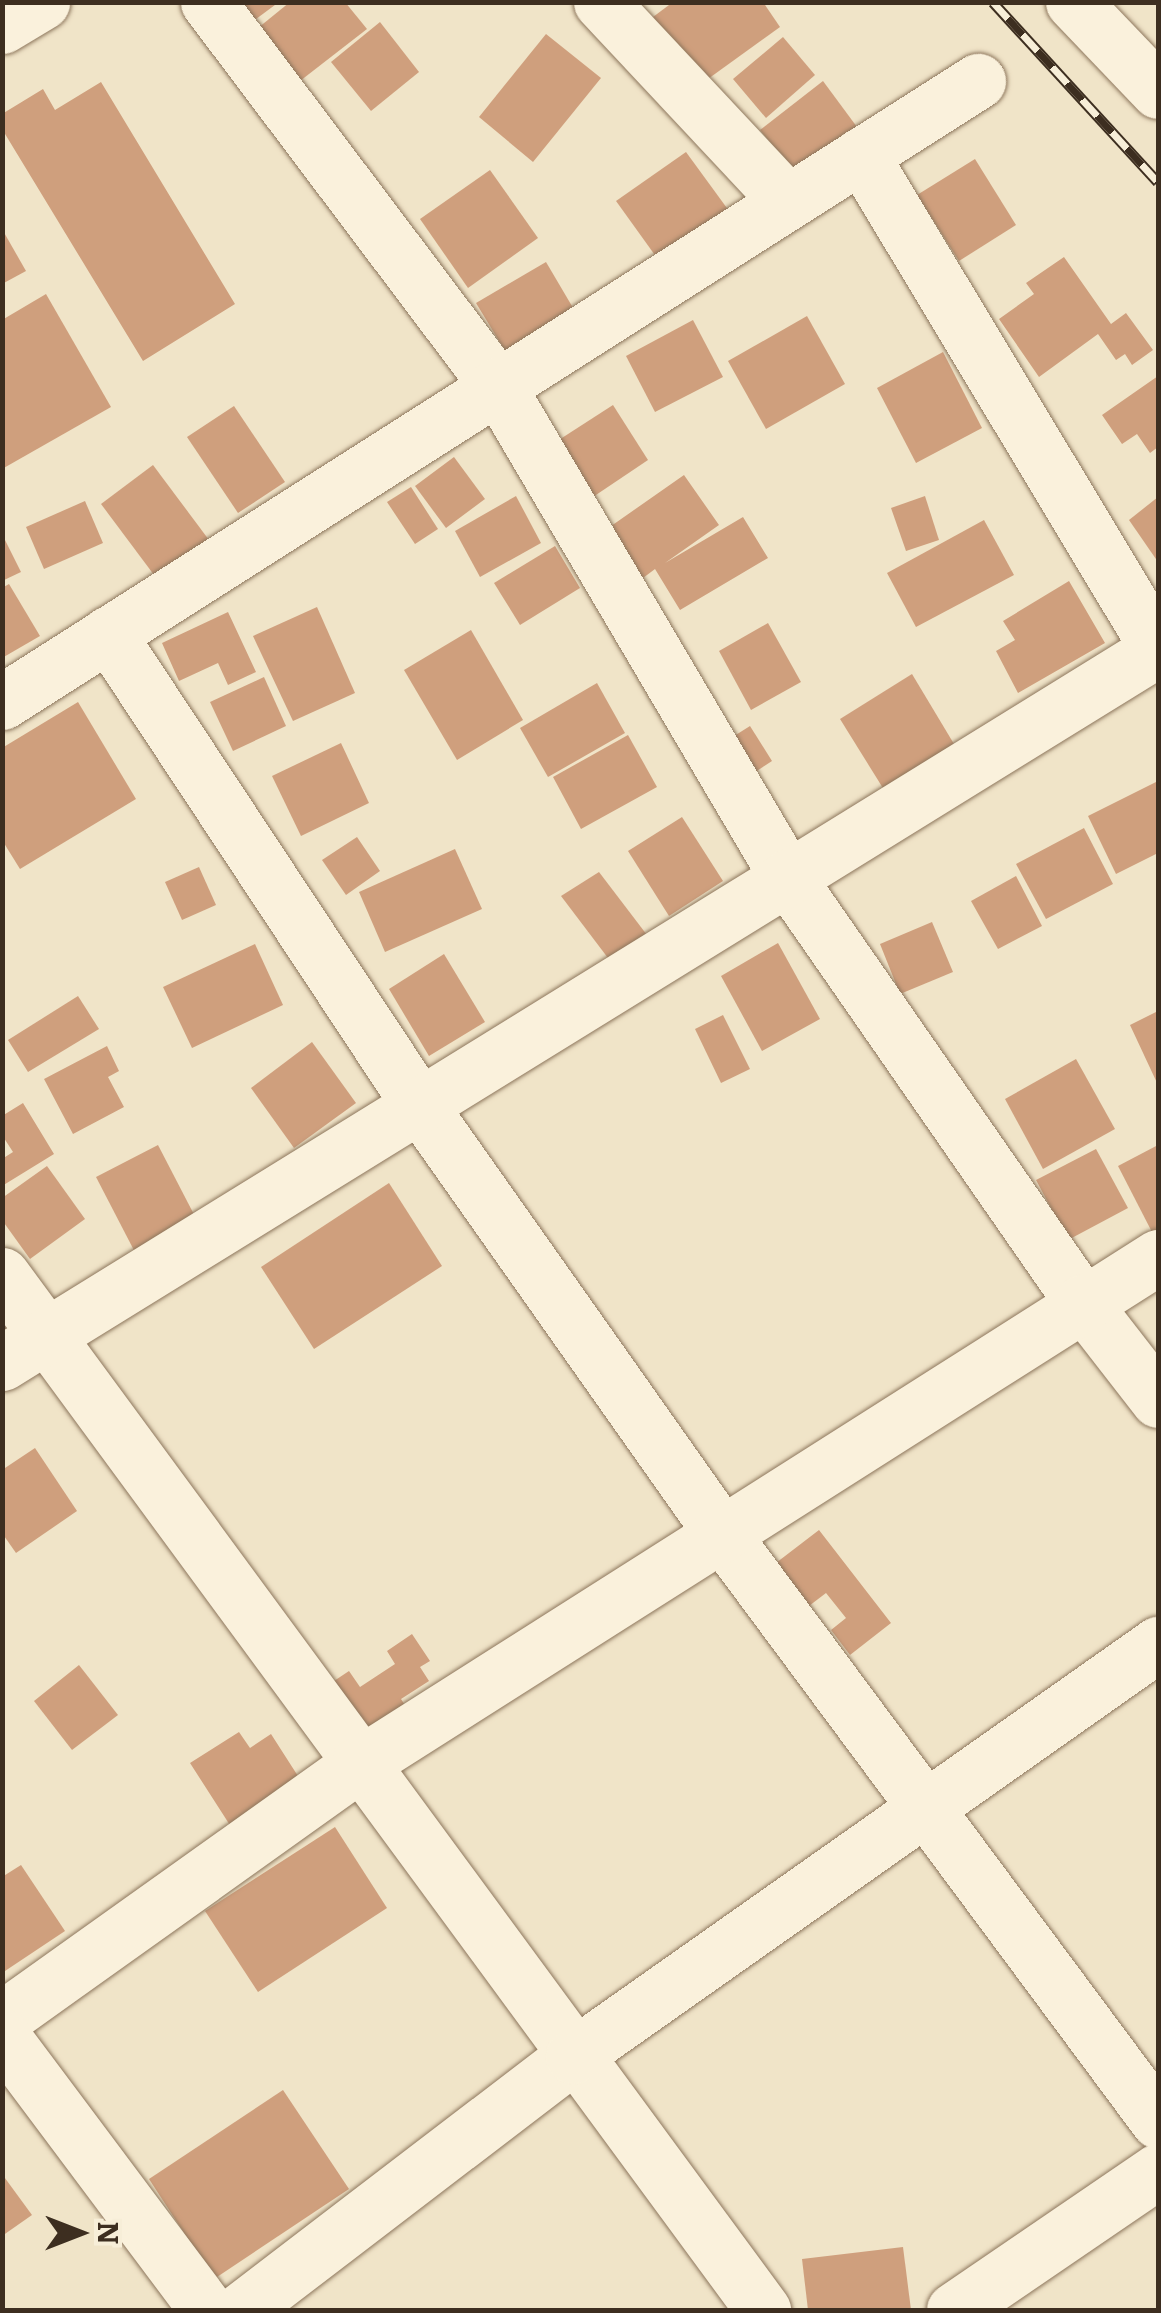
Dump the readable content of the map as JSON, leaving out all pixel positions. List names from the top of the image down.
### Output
{
  "north": "right"
}
